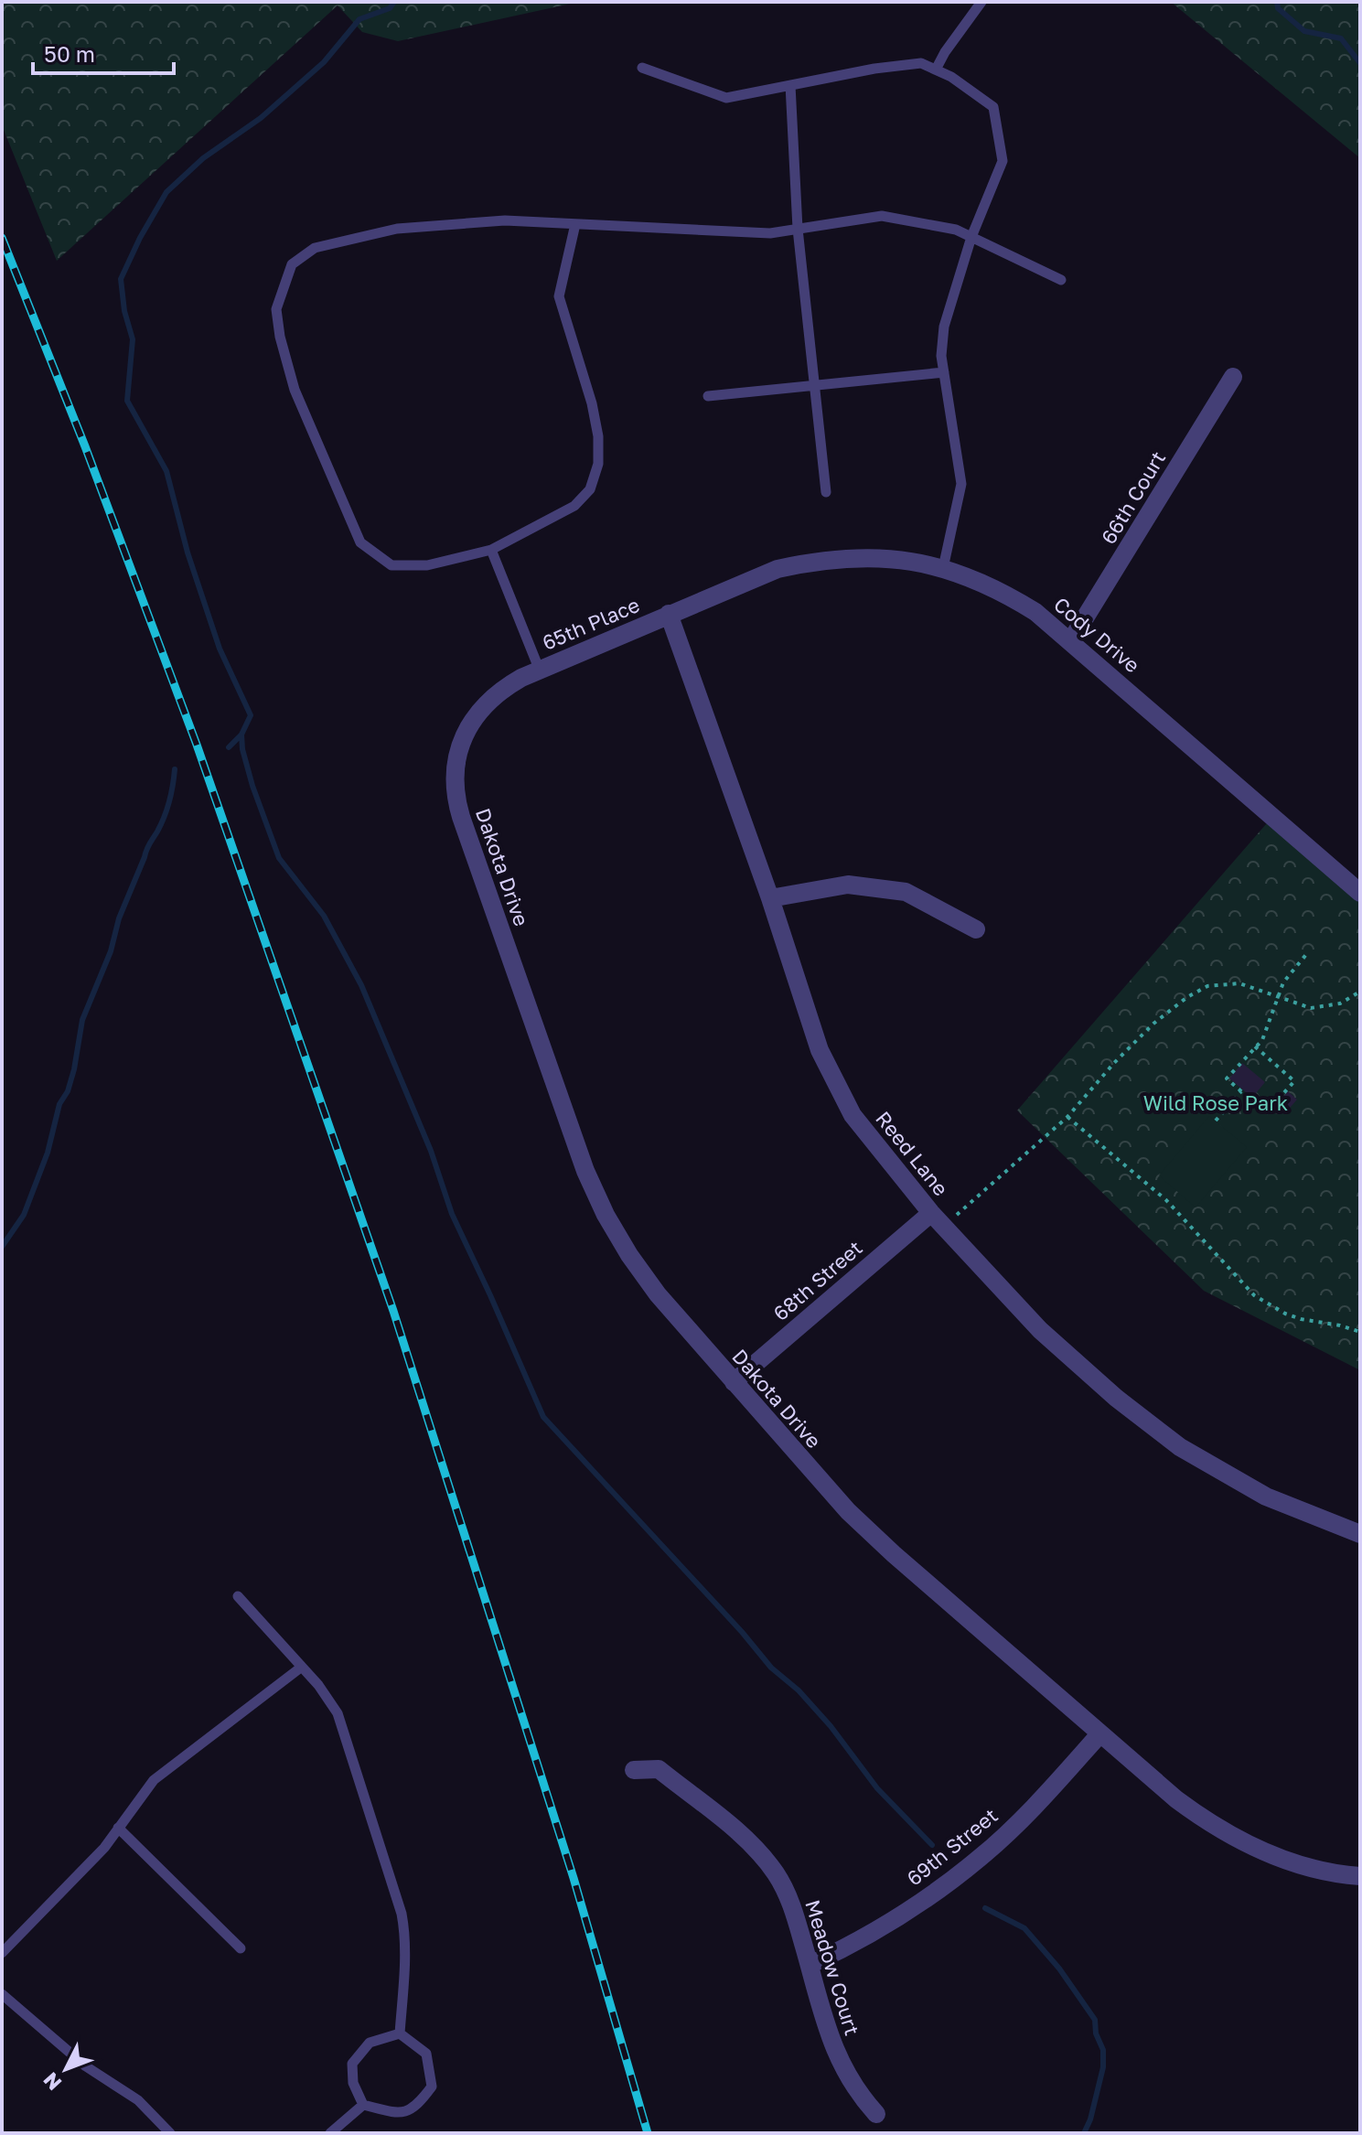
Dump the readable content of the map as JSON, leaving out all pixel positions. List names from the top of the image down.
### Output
{
  "streets": {
    "street": [
      "66th Court",
      "65th Place",
      "Cody Drive",
      "Dakota Drive",
      "Reed Lane",
      "68th Street",
      "69th Street",
      "Meadow Court"
    ]
  },
  "crossings": [
    ["66th Court", "Cody Drive"],
    ["65th Place", "Cody Drive"],
    ["65th Place", "Dakota Drive"],
    ["65th Place", "Reed Lane"],
    ["Dakota Drive", "68th Street"],
    ["Dakota Drive", "69th Street"],
    ["Reed Lane", "68th Street"],
    ["69th Street", "Meadow Court"]
  ],
  "parks": ["Wild Rose Park"],
  "scale_bar": "50 m",
  "north": "bottom left"
}
